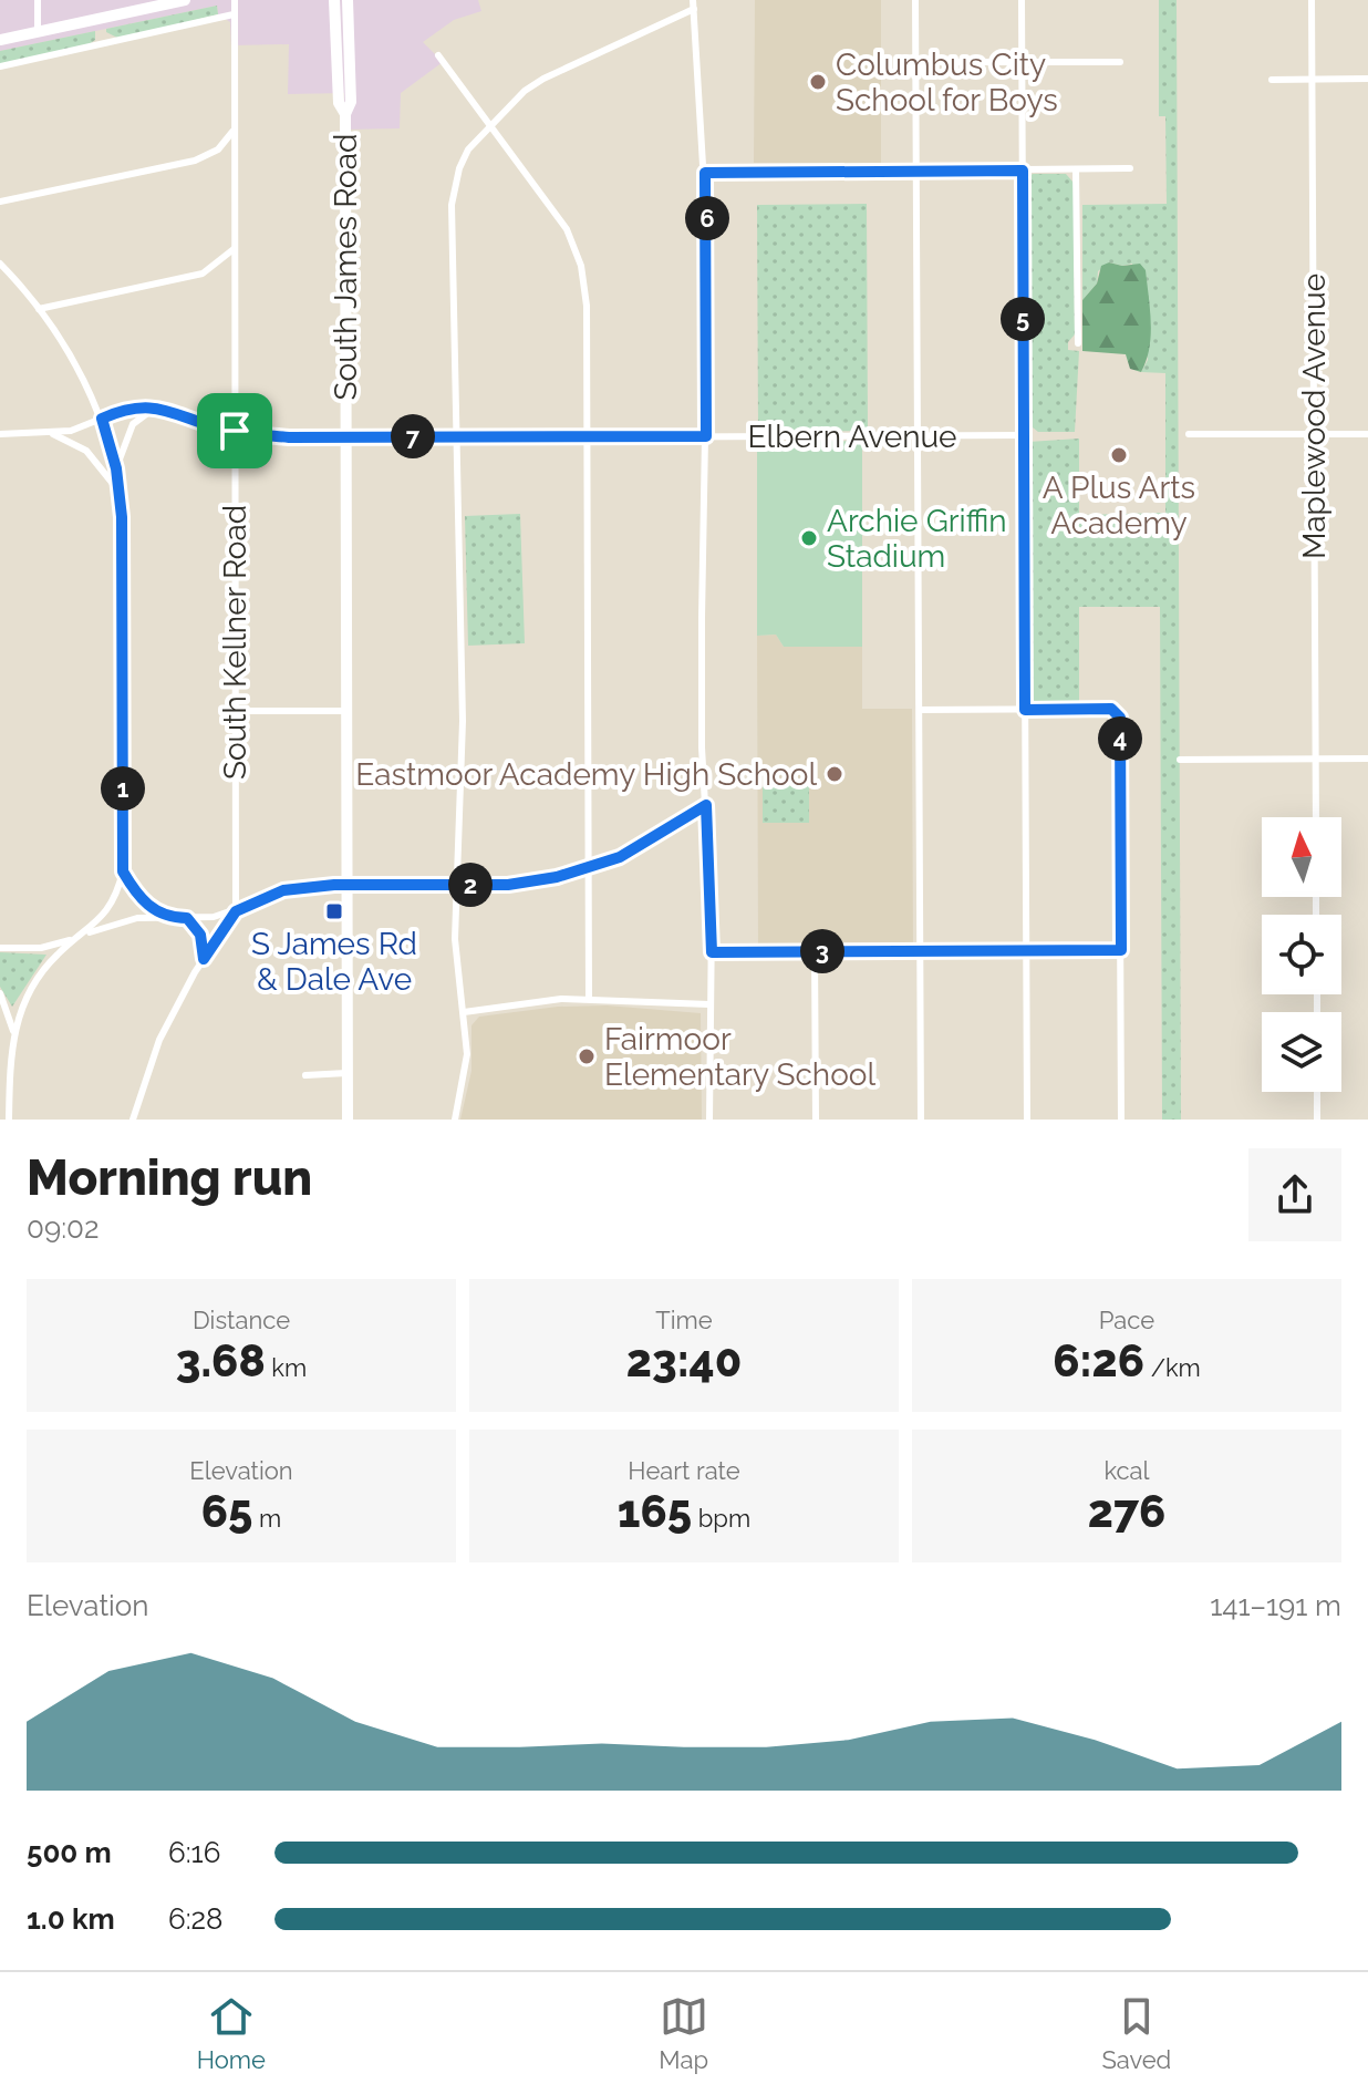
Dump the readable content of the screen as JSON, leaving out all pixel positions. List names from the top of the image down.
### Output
{
  "streets": {
    "main road": ["South James Road"],
    "street": ["Maplewood Avenue", "Elbern Avenue", "South Kellner Road"]
  },
  "crossings": [
    ["South James Road", "Elbern Avenue"],
    ["Elbern Avenue", "South Kellner Road"]
  ],
  "places": {
    "other": [
      "Columbus City School for Boys",
      "A Plus Arts Academy",
      "Archie Griffin Stadium",
      "Eastmoor Academy High School",
      "Fairmoor Elementary School"
    ],
    "transit": ["S James Rd & Dale Ave"]
  },
  "north": "top",
  "page": {
    "pins": [
      "6",
      "5",
      "7",
      "4",
      "1",
      "2",
      "3"
    ],
    "heading": ["Morning run", "09:02"],
    "stats": [
      ["Distance", "3.68 km"],
      ["Time", "23:40"],
      ["Pace", "6:26 /km"],
      ["Elevation", "65 m"],
      ["Heart rate", "165 bpm"],
      ["kcal", "276"]
    ],
    "chart": ["Elevation", "141–191 m"],
    "list": [
      {
        "name": "500 m",
        "note": "6:16"
      },
      {
        "name": "1.0 km",
        "note": "6:28"
      }
    ],
    "tabs": ["Home", "Map", "Saved"]
  }
}
